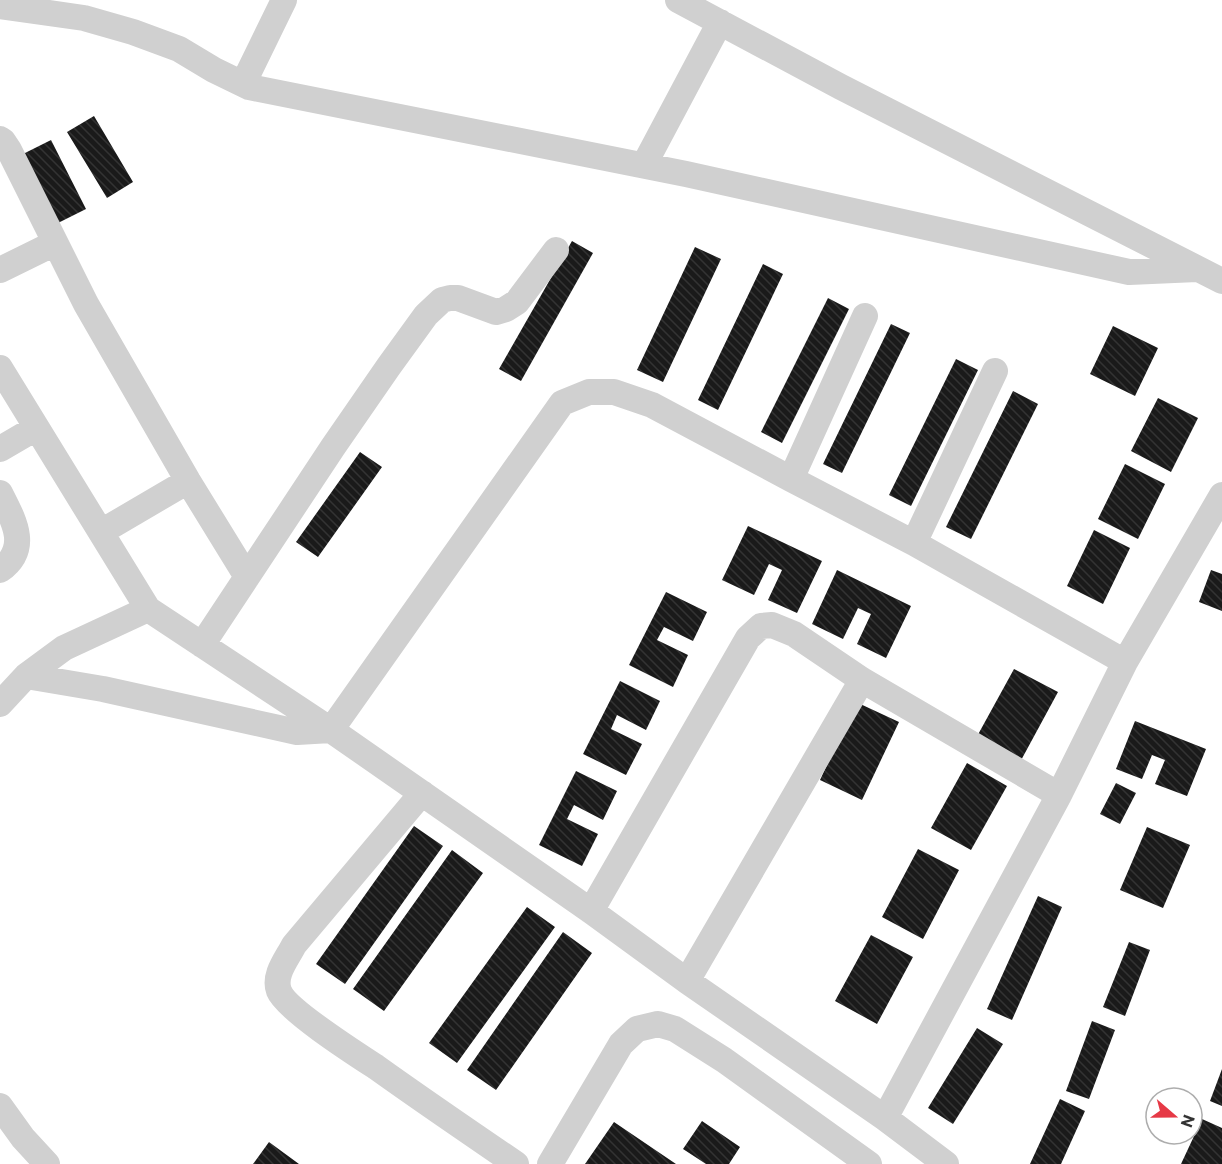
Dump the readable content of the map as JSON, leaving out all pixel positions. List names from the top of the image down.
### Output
{
  "north": "right"
}
